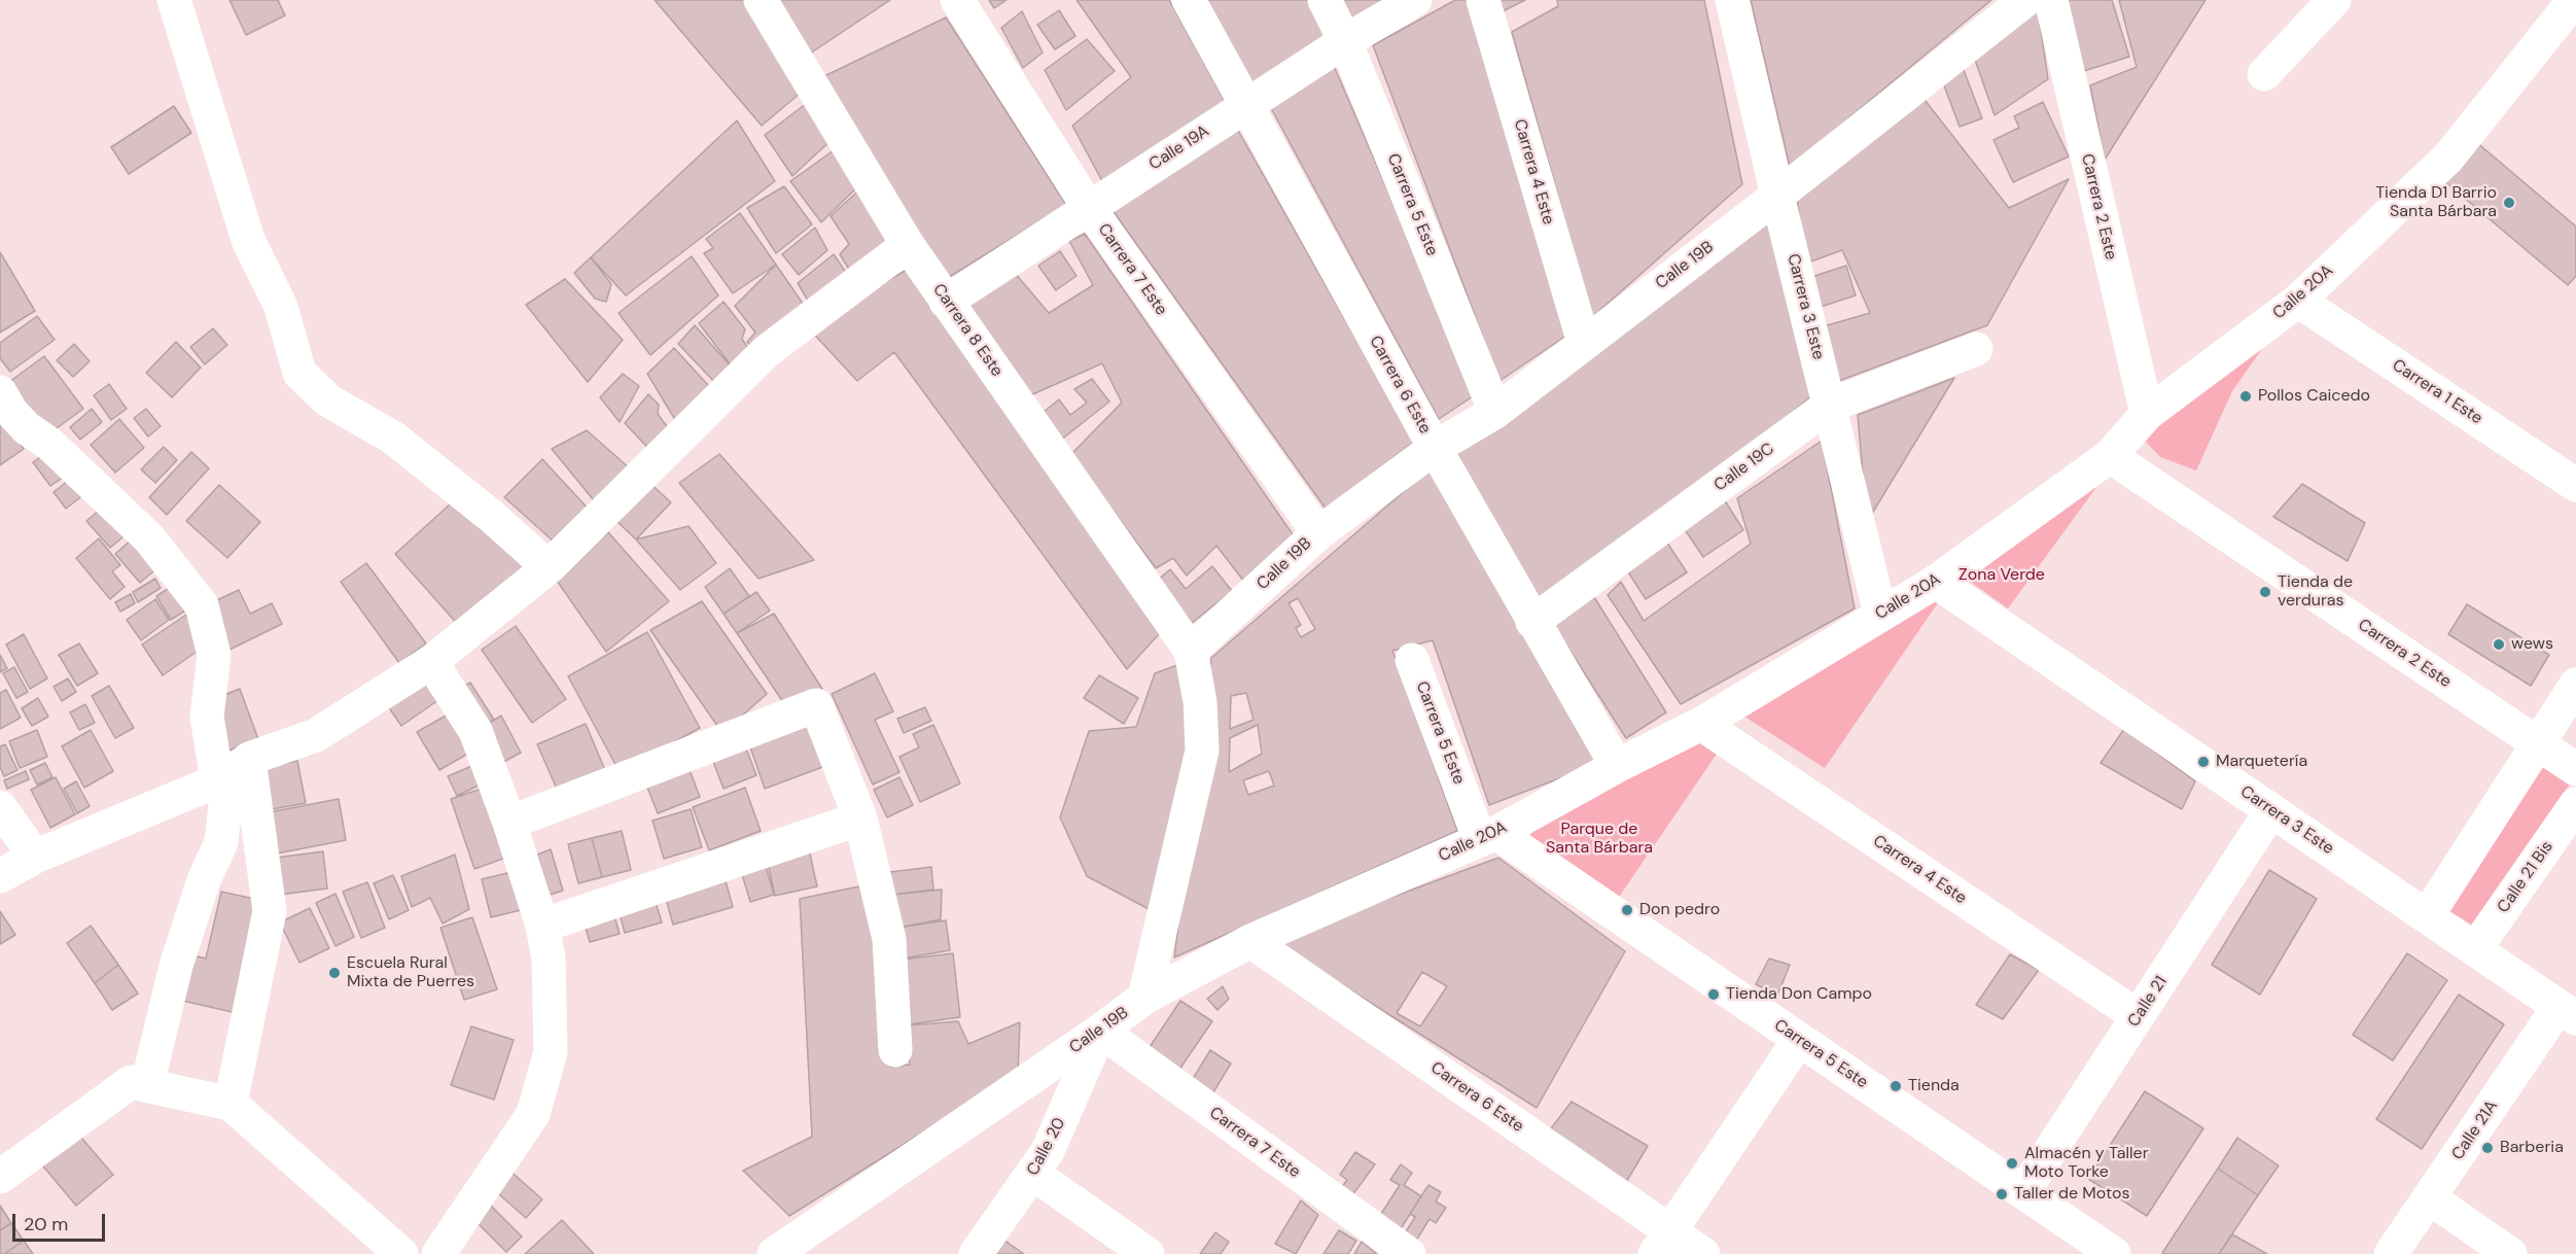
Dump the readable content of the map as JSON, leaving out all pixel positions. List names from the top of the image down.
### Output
{
  "streets": {
    "street": [
      "Calle 19A",
      "Carrera 4 Este",
      "Carrera 5 Este",
      "Carrera 2 Este",
      "Calle 19B",
      "Carrera 7 Este",
      "Calle 20A",
      "Carrera 3 Este",
      "Carrera 8 Este",
      "Carrera 6 Este",
      "Carrera 1 Este",
      "Calle 19C",
      "Calle 21 Bis",
      "Calle 21",
      "Calle 21A",
      "Calle 20"
    ]
  },
  "crossings": [
    ["Calle 19A", "Carrera 5 Este"],
    ["Calle 19A", "Carrera 7 Este"],
    ["Calle 19A", "Carrera 8 Este"],
    ["Calle 19A", "Carrera 6 Este"],
    ["Carrera 4 Este", "Calle 19B"],
    ["Carrera 4 Este", "Calle 20A"],
    ["Carrera 4 Este", "Calle 21"],
    ["Carrera 5 Este", "Calle 19B"],
    ["Carrera 5 Este", "Calle 20A"],
    ["Carrera 5 Este", "Calle 21"],
    ["Carrera 2 Este", "Calle 20A"],
    ["Calle 19B", "Carrera 7 Este"],
    ["Calle 19B", "Calle 20A"],
    ["Calle 19B", "Carrera 3 Este"],
    ["Calle 19B", "Carrera 8 Este"],
    ["Calle 19B", "Carrera 6 Este"],
    ["Calle 19B", "Calle 20"],
    ["Carrera 7 Este", "Calle 20"],
    ["Calle 20A", "Carrera 3 Este"],
    ["Calle 20A", "Carrera 6 Este"],
    ["Calle 20A", "Carrera 1 Este"],
    ["Carrera 3 Este", "Calle 19C"],
    ["Carrera 3 Este", "Calle 21 Bis"],
    ["Carrera 3 Este", "Calle 21"],
    ["Carrera 3 Este", "Calle 21A"],
    ["Carrera 6 Este", "Calle 19C"]
  ],
  "parks": ["Zona Verde", "Parque de Santa Bárbara"],
  "places": [
    "Tienda D1 Barrio Santa Bárbara",
    "Pollos Caicedo",
    "Tienda de verduras",
    "wews",
    "Marquetería",
    "Don pedro",
    "Escuela Rural Mixta de Puerres",
    "Tienda Don Campo",
    "Tienda",
    "Barberia",
    "Almacén y Taller Moto Torke",
    "Taller de Motos"
  ],
  "scale_bar": "20 m"
}
